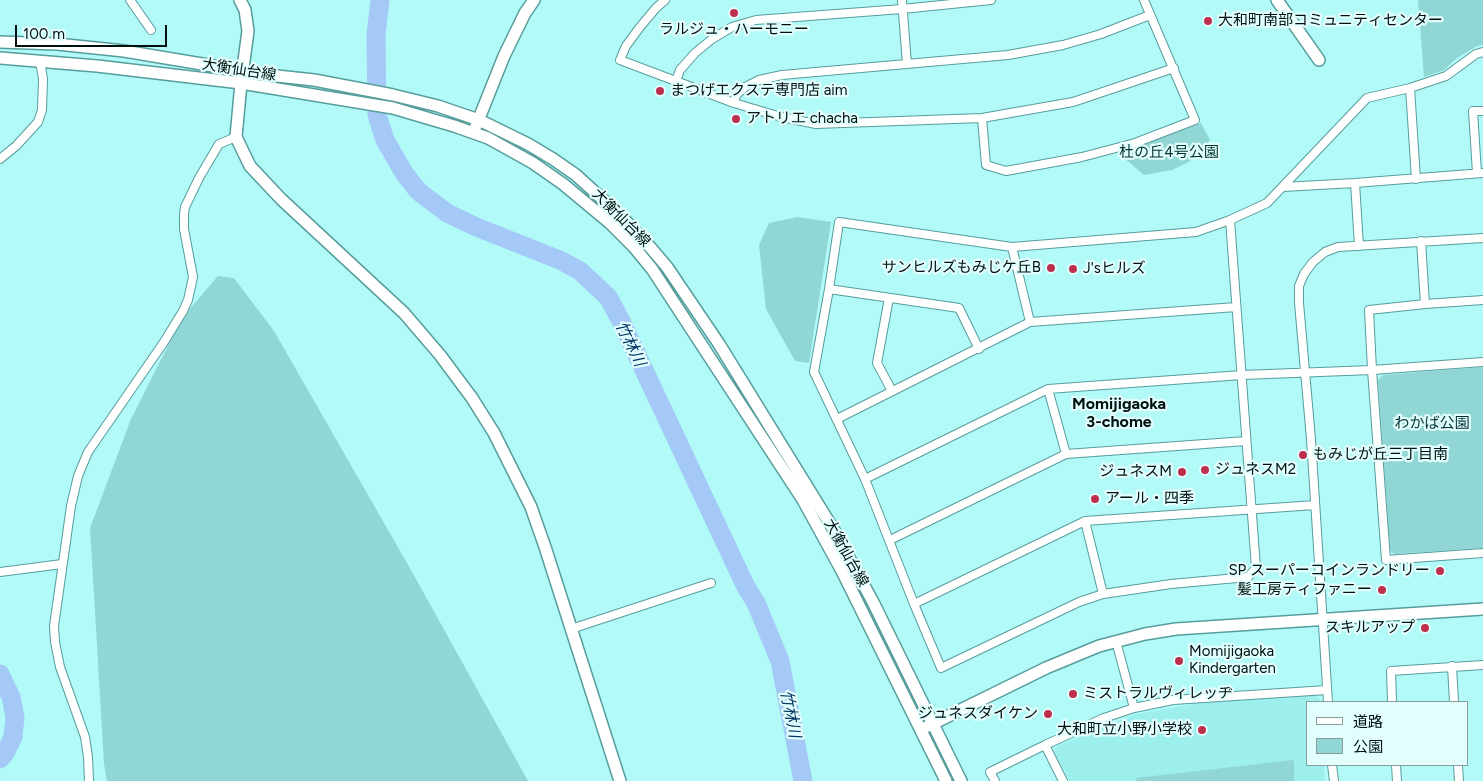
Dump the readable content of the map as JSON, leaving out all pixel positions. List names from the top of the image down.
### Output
{
  "streets": {
    "main road": ["大衡仙台線"]
  },
  "districts": ["Momijigaoka 3-chome"],
  "water": ["竹林川"],
  "parks": ["杜の丘4号公園", "わかば公園"],
  "places": [
    "ラルジュ・ハーモニー",
    "大和町南部コミュニティセンター",
    "まつげエクステ専門店 aim",
    "アトリエ chacha",
    "サンヒルズもみじケ丘B",
    "J'sヒルズ",
    "もみじが丘三丁目南",
    "ジュネスM2",
    "ジュネスM",
    "アール・四季",
    "SP スーパーコインランドリー",
    "髪工房ティファニー",
    "スキルアップ",
    "Momijigaoka Kindergarten",
    "ミストラルヴィレッヂ",
    "ジュネスダイケン",
    "大和町立小野小学校"
  ],
  "legend": ["道路", "公園"],
  "scale_bar": "100 m"
}
